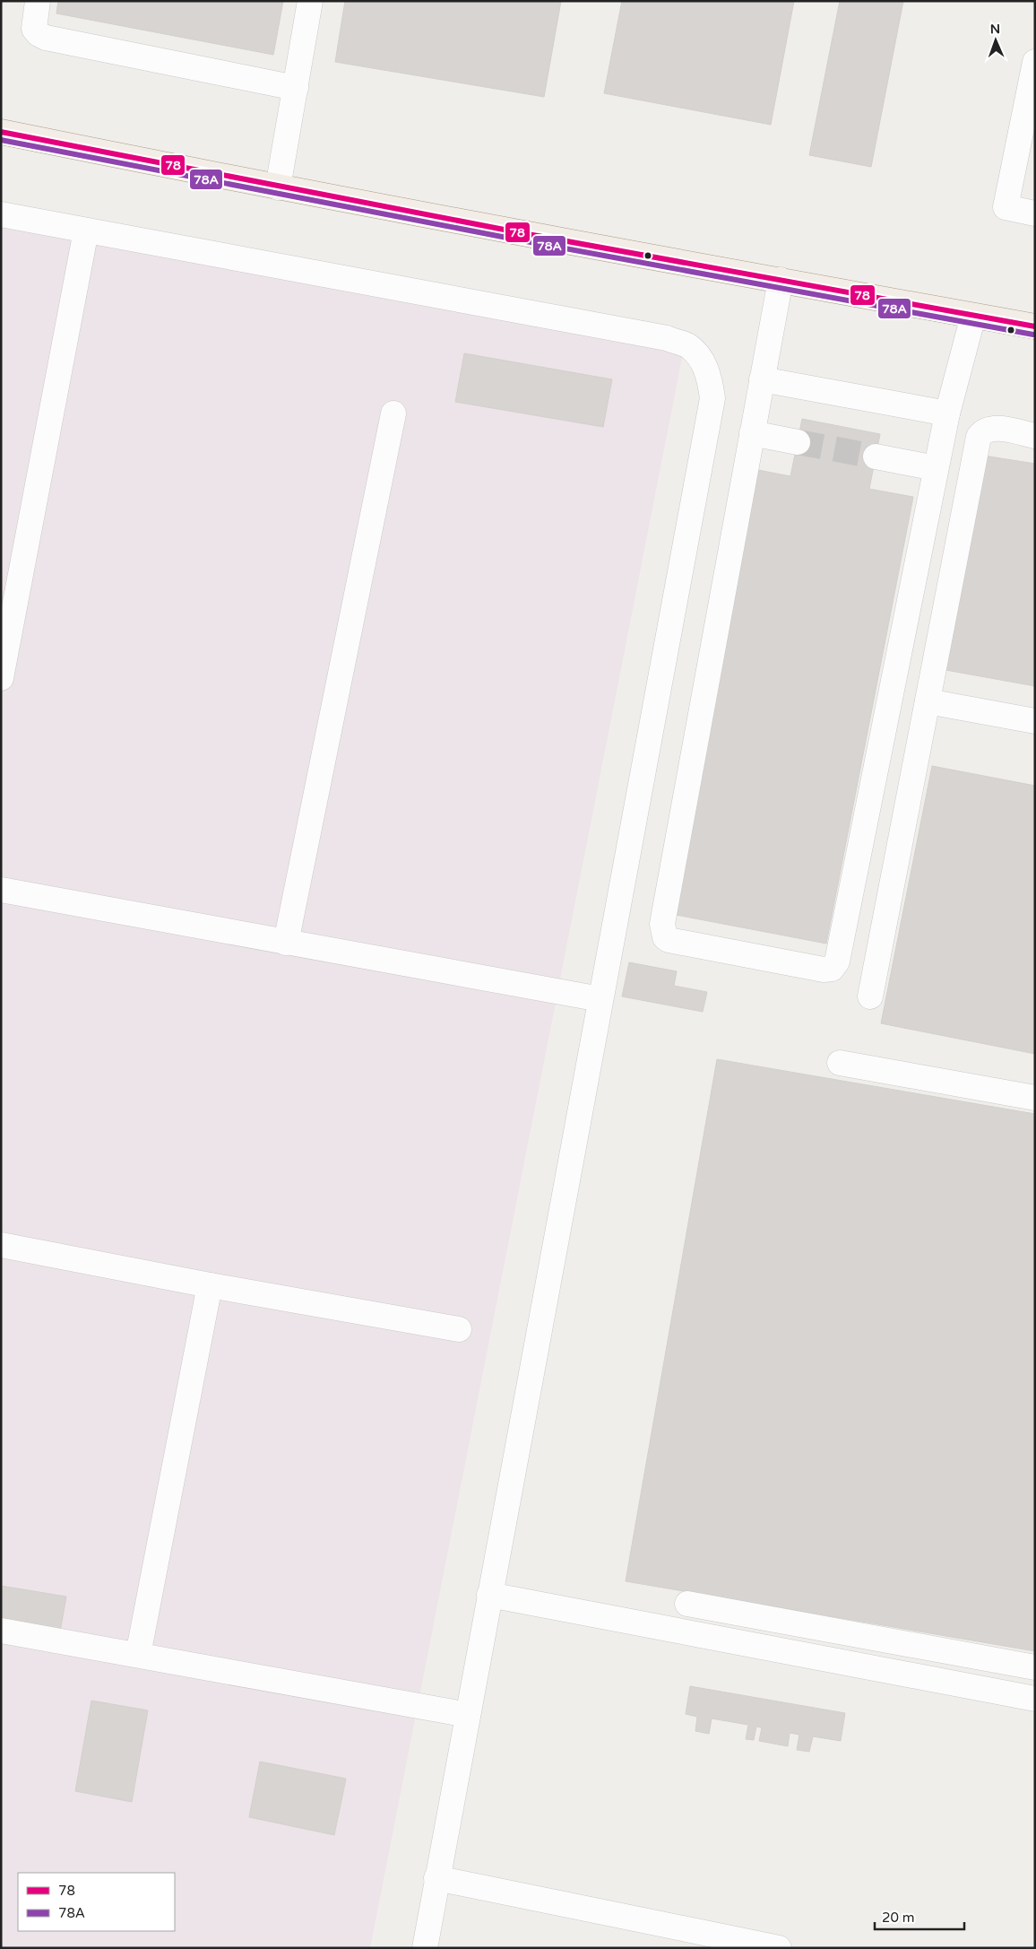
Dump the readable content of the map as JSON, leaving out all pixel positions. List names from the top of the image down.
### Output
{
  "lines": ["transit line 78", "transit line 78A"],
  "legend": ["78", "78A"],
  "scale_bar": "20 m",
  "north": "top"
}
